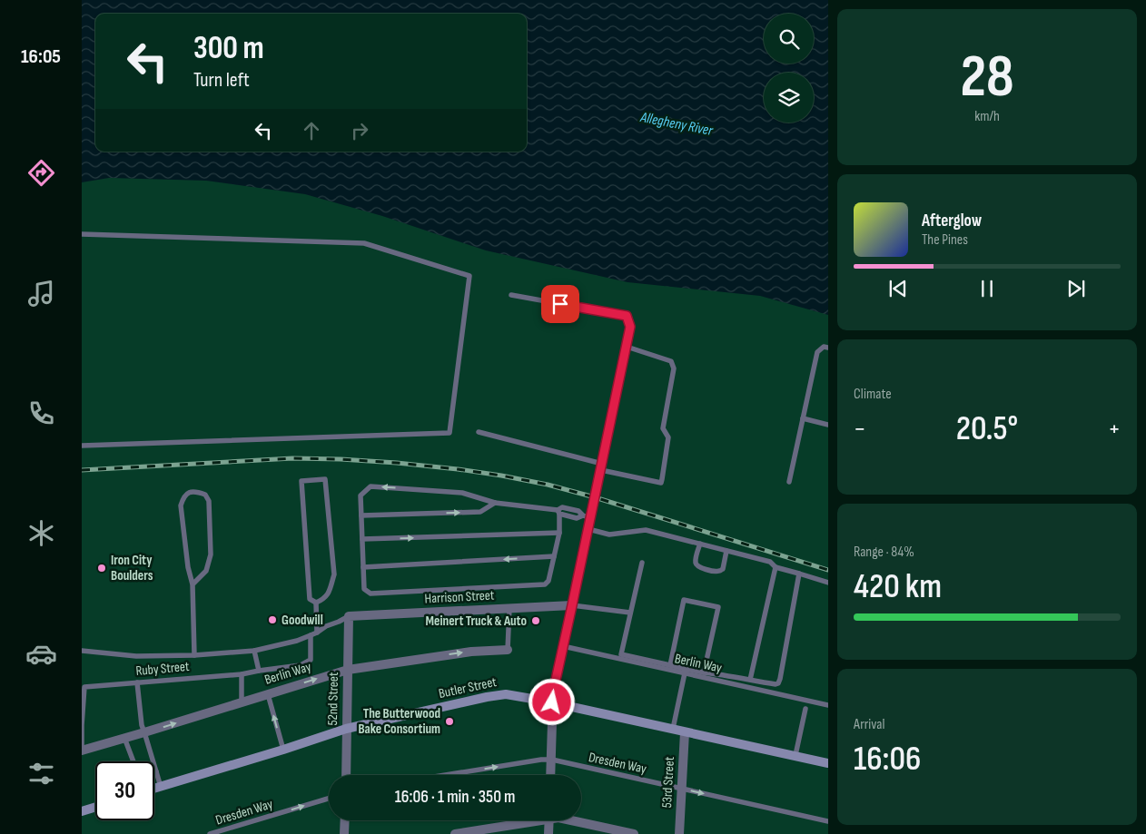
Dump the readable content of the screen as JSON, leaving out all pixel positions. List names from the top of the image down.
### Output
{
  "streets": {
    "main road": ["Butler Street"],
    "street": [
      "Harrison Street",
      "Berlin Way",
      "52nd Street",
      "53rd Street"
    ],
    "lane": ["Ruby Street", "Dresden Way"]
  },
  "crossings": [
    ["Harrison Street", "52nd Street"],
    ["Berlin Way", "Ruby Street"],
    ["Berlin Way", "52nd Street"],
    ["Butler Street", "52nd Street"],
    ["Butler Street", "53rd Street"],
    ["Dresden Way", "53rd Street"]
  ],
  "one_way": ["Dresden Way"],
  "water": ["Allegheny River"],
  "places": [
    "Iron City Boulders",
    "Goodwill",
    "Meinert Truck & Auto",
    "The Butterwood Bake Consortium"
  ],
  "page": {
    "tabs": "16:05",
    "tile": [
      ["28", "km/h"],
      "Climate",
      ["Range · 84%", "420 km"],
      ["Arrival", "16:06"]
    ],
    "turn": ["300 m", "Turn left"],
    "song": ["Afterglow", "The Pines"],
    "heat": ["−", "20.5°", "+"],
    "limit": "30",
    "trip": "16:06 · 1 min · 350 m"
  }
}
